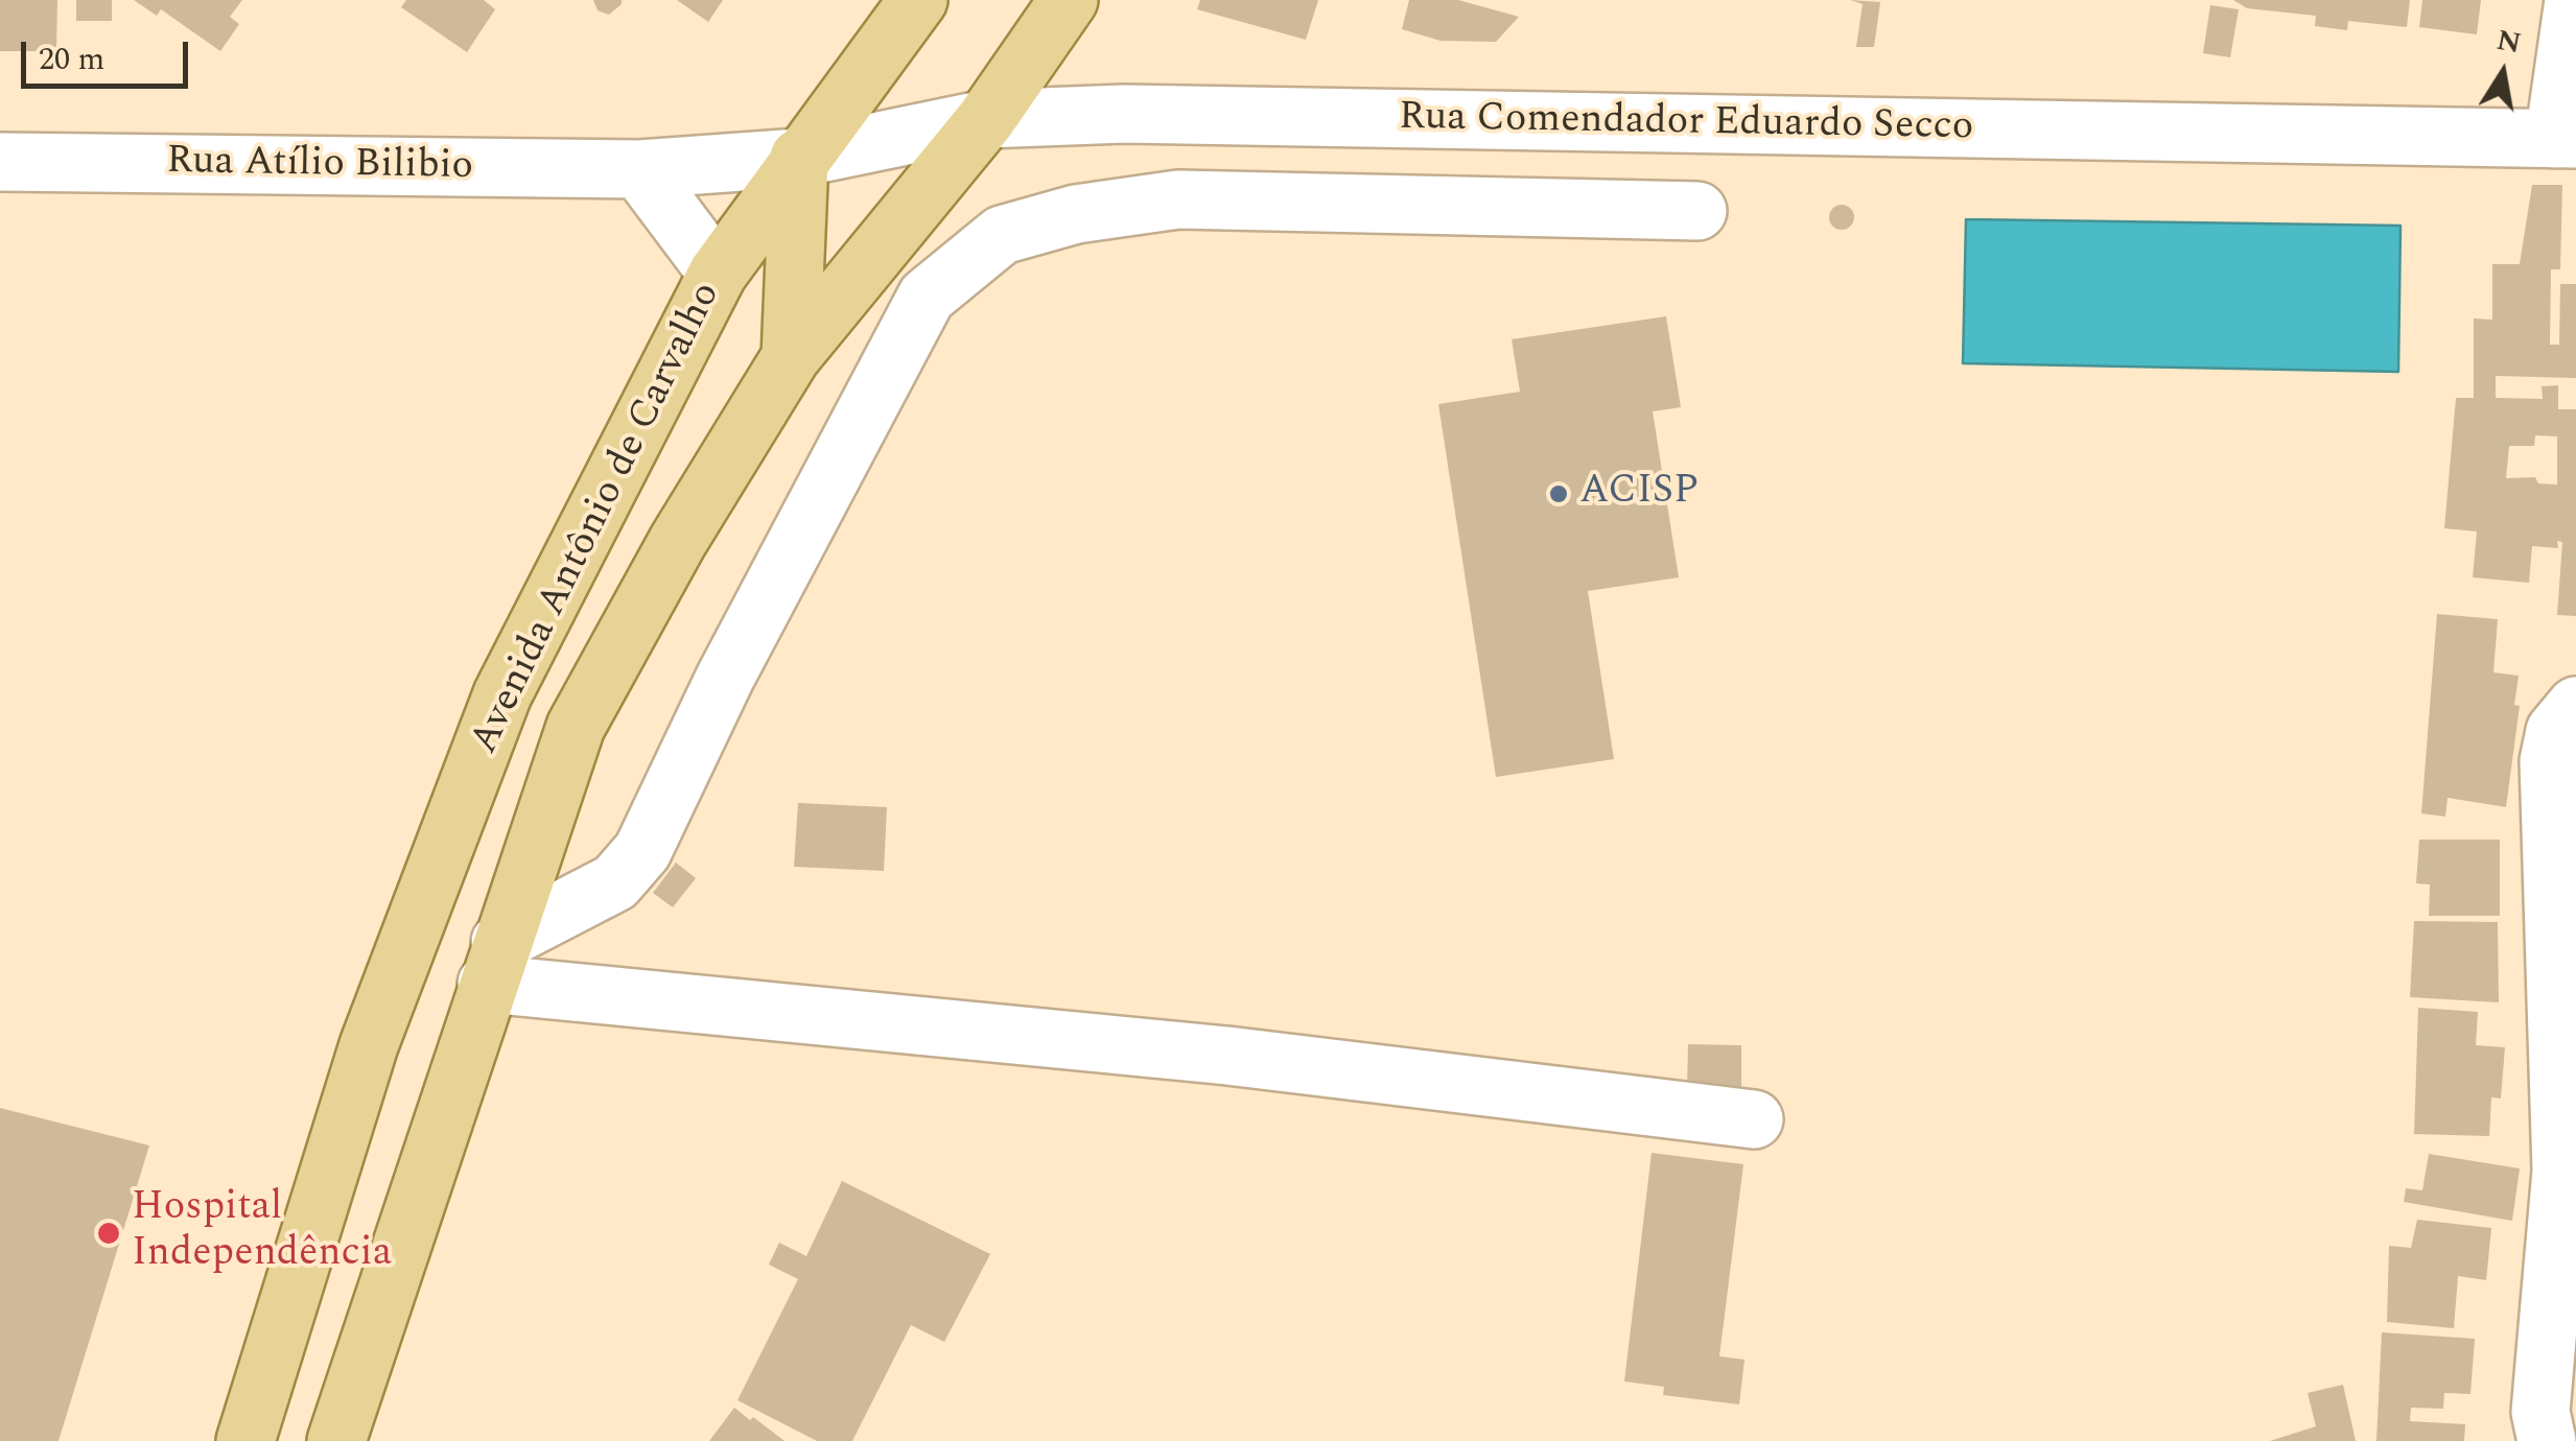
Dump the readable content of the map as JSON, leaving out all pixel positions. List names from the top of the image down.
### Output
{
  "streets": {
    "main road": ["Avenida Antônio de Carvalho"],
    "street": ["Rua Comendador Eduardo Secco", "Rua Atílio Bilibio"]
  },
  "crossings": [
    ["Rua Comendador Eduardo Secco", "Rua Atílio Bilibio"],
    ["Rua Comendador Eduardo Secco", "Avenida Antônio de Carvalho"],
    ["Rua Atílio Bilibio", "Avenida Antônio de Carvalho"]
  ],
  "places": ["ACISP", "Hospital Independência"],
  "scale_bar": "20 m",
  "north": "top"
}
